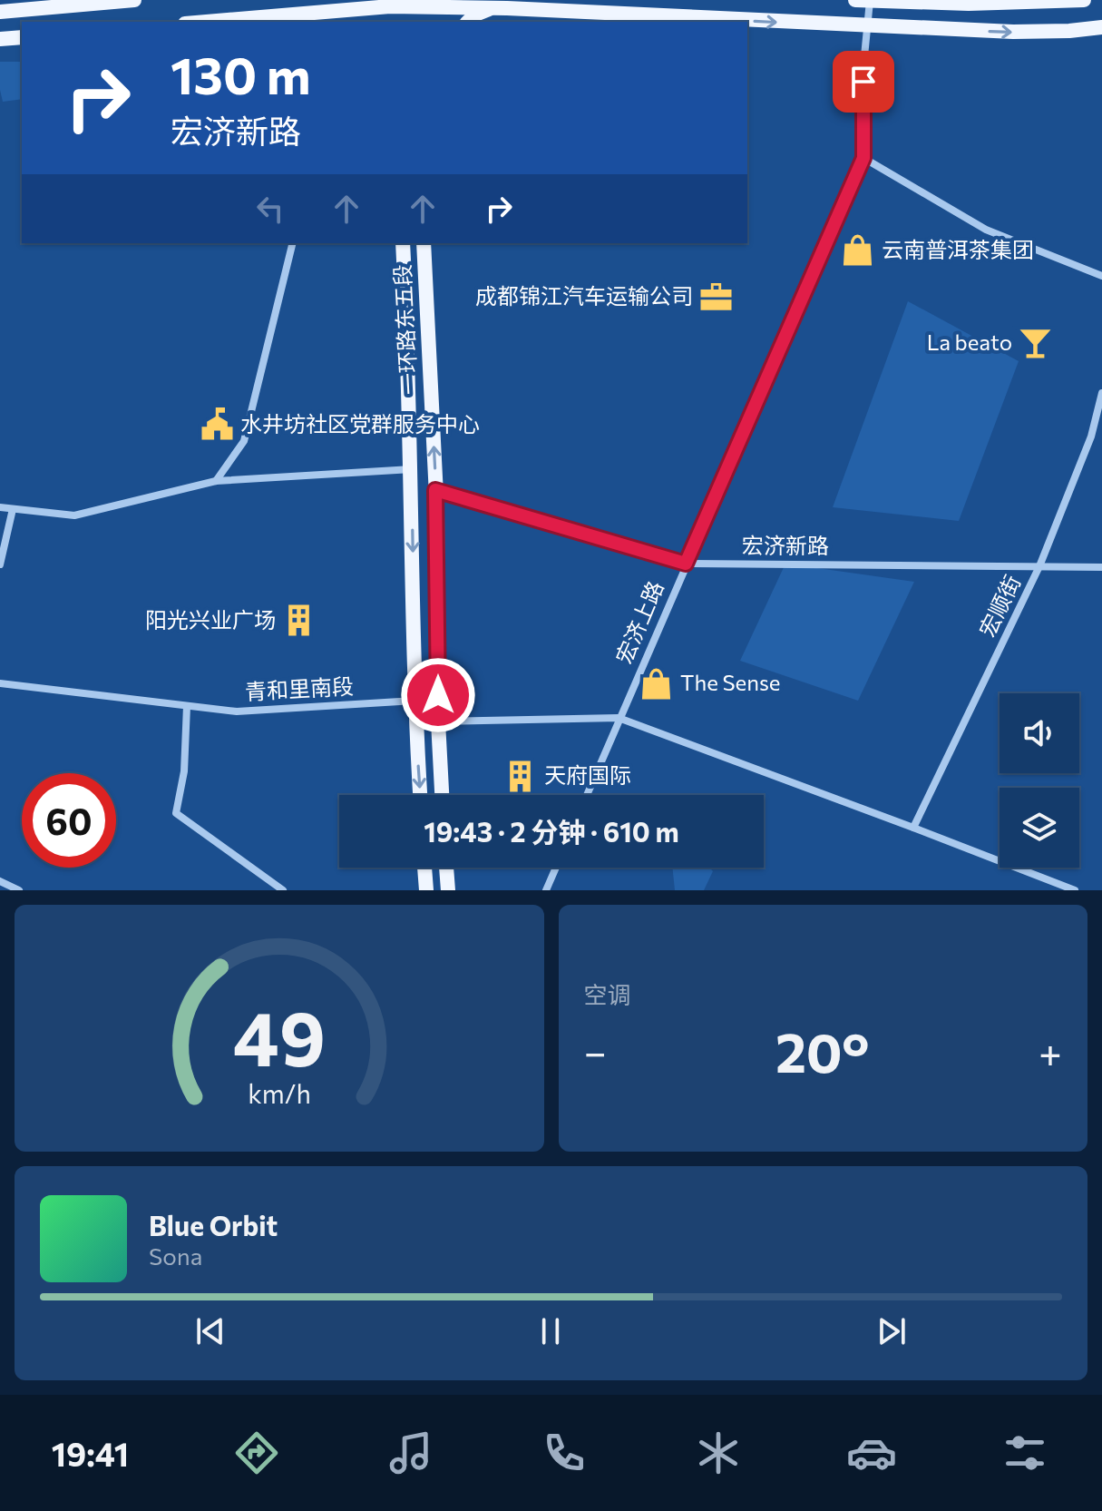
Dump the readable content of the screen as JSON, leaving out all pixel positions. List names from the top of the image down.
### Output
{
  "streets": {
    "main road": ["一环路东五段"],
    "street": [
      "宏济新路",
      "宏顺街",
      "宏济上路",
      "青和里南段"
    ]
  },
  "crossings": [
    ["一环路东五段", "宏济新路"],
    ["宏济新路", "宏顺街"],
    ["宏济新路", "宏济上路"]
  ],
  "places": {
    "shop": ["云南普洱茶集团", "The Sense"],
    "office": ["成都锦江汽车运输公司"],
    "bar": ["La beato"],
    "public building": ["水井坊社区党群服务中心"],
    "building": ["阳光兴业广场", "天府国际"]
  },
  "page": {
    "turn": ["130 m", "宏济新路"],
    "limit": "60",
    "trip": "19:43 · 2 分钟 · 610 m",
    "tile": "空调",
    "heat": ["−", "20°", "+"],
    "song": ["Blue Orbit", "Sona"],
    "tabs": "19:41",
    "gauge": ["49", "km/h"]
  }
}
